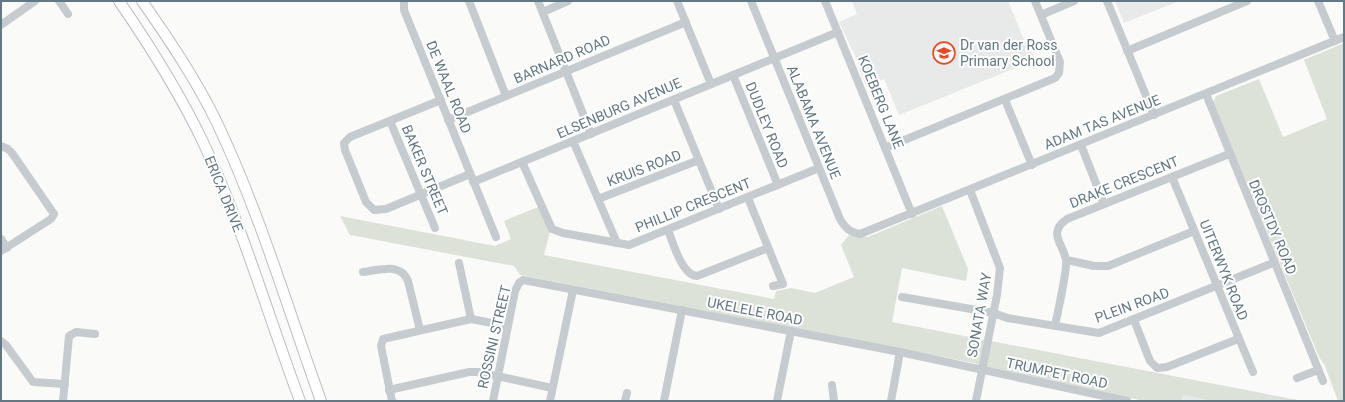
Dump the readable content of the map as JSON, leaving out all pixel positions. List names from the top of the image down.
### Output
{
  "streets": {
    "main road": ["ERICA DRIVE"],
    "street": [
      "BARNARD ROAD",
      "DE WAAL ROAD",
      "KOEBERG LANE",
      "ELSENBURG AVENUE",
      "ALABAMA AVENUE",
      "ADAM TAS AVENUE",
      "DUDLEY ROAD",
      "KRUIS ROAD",
      "BAKER STREET",
      "DRAKE CRESCENT",
      "PHILLIP CRESCENT",
      "DROSTDY ROAD",
      "UITERWYK ROAD",
      "PLEIN ROAD",
      "UKELELE ROAD",
      "SONATA WAY",
      "ROSSINI STREET",
      "TRUMPET ROAD"
    ]
  },
  "crossings": [
    ["BARNARD ROAD", "DE WAAL ROAD"],
    ["DE WAAL ROAD", "ELSENBURG AVENUE"],
    ["KOEBERG LANE", "ELSENBURG AVENUE"],
    ["KOEBERG LANE", "ADAM TAS AVENUE"],
    ["ELSENBURG AVENUE", "ALABAMA AVENUE"],
    ["ELSENBURG AVENUE", "DUDLEY ROAD"],
    ["ELSENBURG AVENUE", "BAKER STREET"],
    ["ELSENBURG AVENUE", "PHILLIP CRESCENT"],
    ["ALABAMA AVENUE", "ADAM TAS AVENUE"],
    ["ALABAMA AVENUE", "PHILLIP CRESCENT"],
    ["ADAM TAS AVENUE", "DROSTDY ROAD"],
    ["ADAM TAS AVENUE", "SONATA WAY"],
    ["DUDLEY ROAD", "PHILLIP CRESCENT"],
    ["DRAKE CRESCENT", "DROSTDY ROAD"],
    ["DRAKE CRESCENT", "UITERWYK ROAD"],
    ["DROSTDY ROAD", "PLEIN ROAD"],
    ["UITERWYK ROAD", "PLEIN ROAD"],
    ["PLEIN ROAD", "SONATA WAY"],
    ["UKELELE ROAD", "SONATA WAY"],
    ["UKELELE ROAD", "ROSSINI STREET"],
    ["UKELELE ROAD", "TRUMPET ROAD"],
    ["SONATA WAY", "TRUMPET ROAD"]
  ],
  "places": {
    "school or university": ["Dr van der Ross Primary School"]
  }
}
